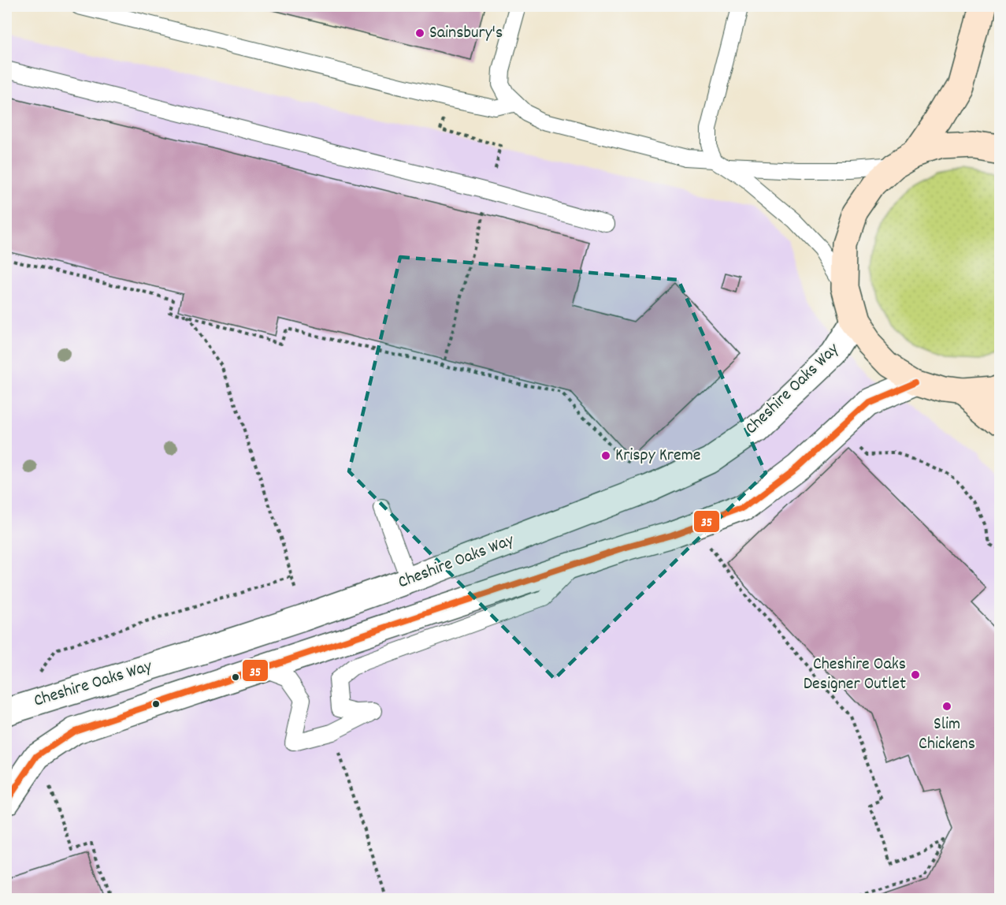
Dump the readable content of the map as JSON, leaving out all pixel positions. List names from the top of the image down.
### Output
{
  "streets": {
    "street": ["Cheshire Oaks Way"]
  },
  "places": [
    "Sainsbury's",
    "Krispy Kreme",
    "Cheshire Oaks Designer Outlet",
    "Slim Chickens"
  ],
  "lines": ["transit line 35"]
}
